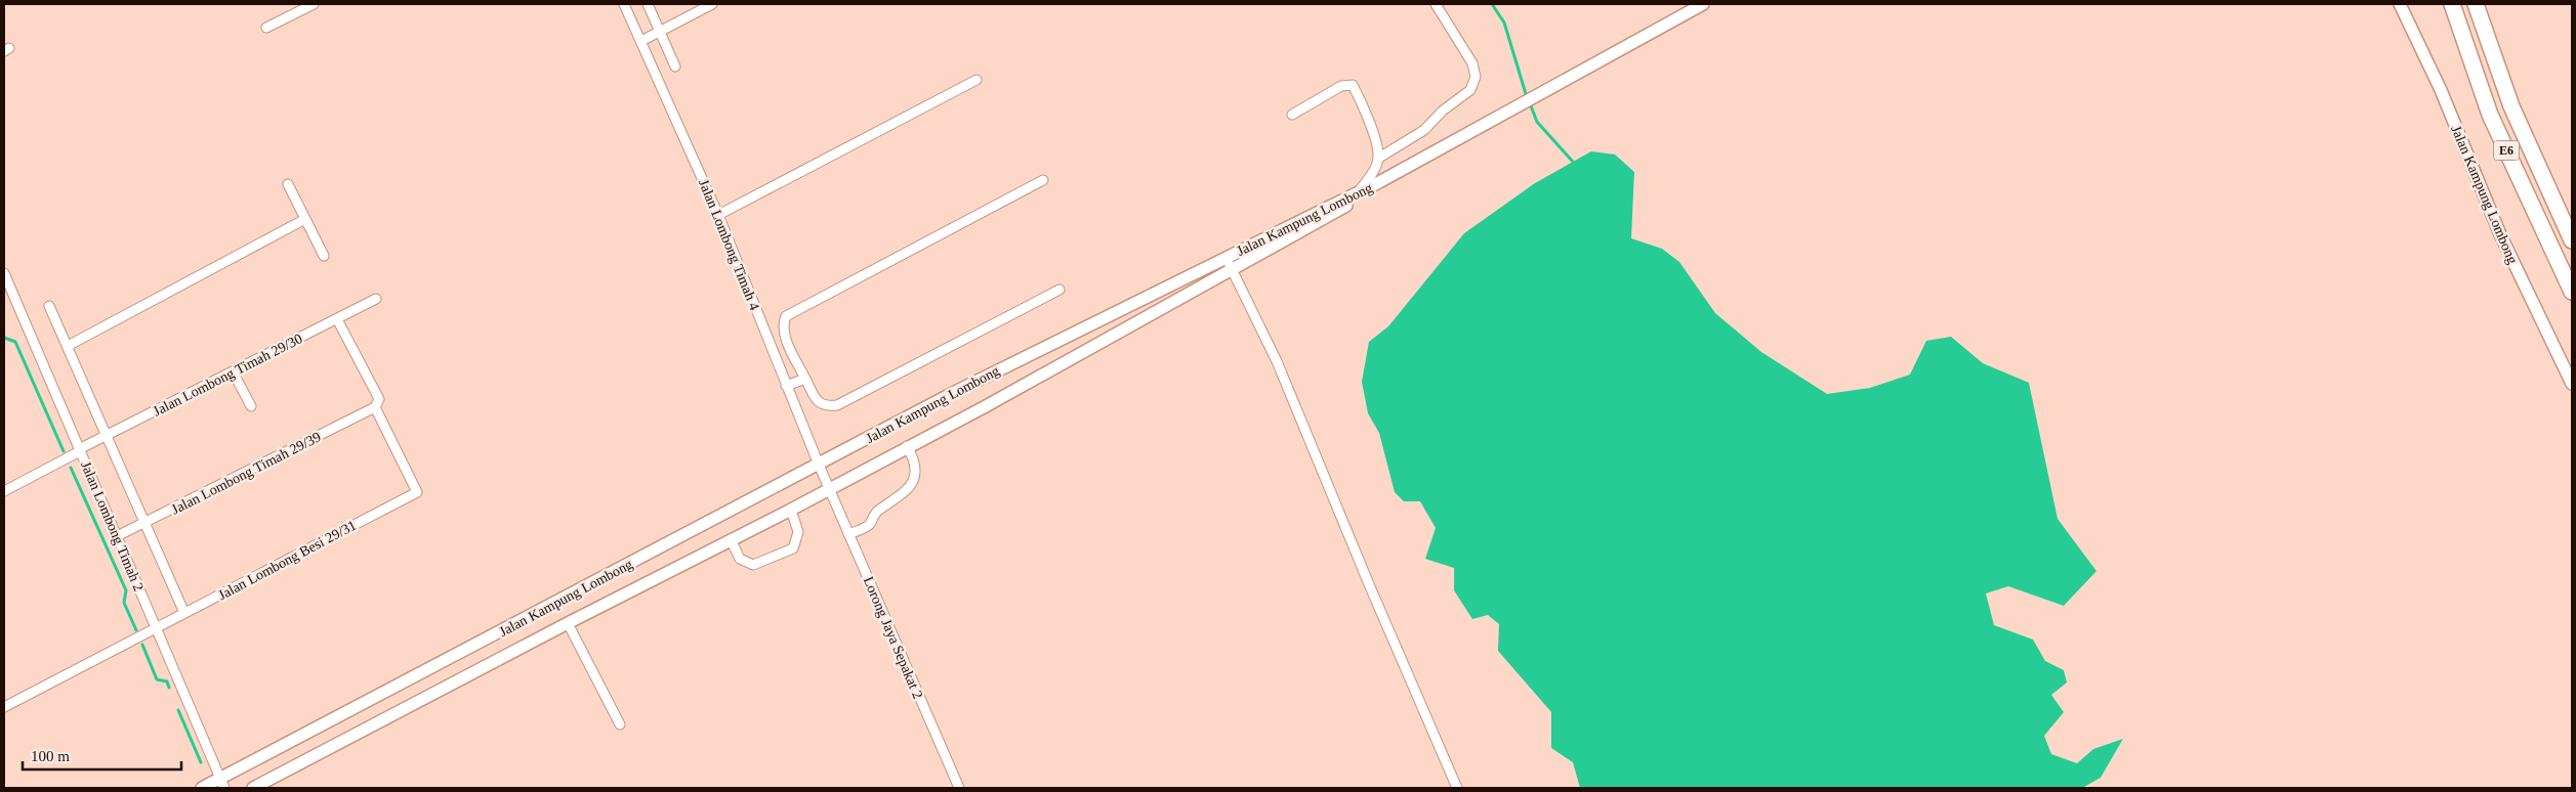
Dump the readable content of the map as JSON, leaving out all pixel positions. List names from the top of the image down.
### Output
{
  "streets": {
    "highway": ["E6"],
    "street": [
      "Jalan Kampung Lombong",
      "Jalan Lombong Timah 4",
      "Jalan Lombong Timah 29/30",
      "Jalan Lombong Timah 29/39",
      "Jalan Lombong Timah 2",
      "Jalan Lombong Besi 29/31",
      "Lorong Jaya Sepakat 2"
    ]
  },
  "crossings": [
    ["Jalan Kampung Lombong", "Jalan Lombong Timah 4"],
    ["Jalan Kampung Lombong", "Jalan Lombong Timah 2"],
    ["Jalan Kampung Lombong", "Lorong Jaya Sepakat 2"],
    ["Jalan Lombong Timah 4", "Lorong Jaya Sepakat 2"],
    ["Jalan Lombong Timah 29/30", "Jalan Lombong Timah 2"],
    ["Jalan Lombong Timah 29/39", "Jalan Lombong Timah 2"],
    ["Jalan Lombong Timah 29/39", "Jalan Lombong Besi 29/31"],
    ["Jalan Lombong Timah 2", "Jalan Lombong Besi 29/31"]
  ],
  "scale_bar": "100 m"
}
